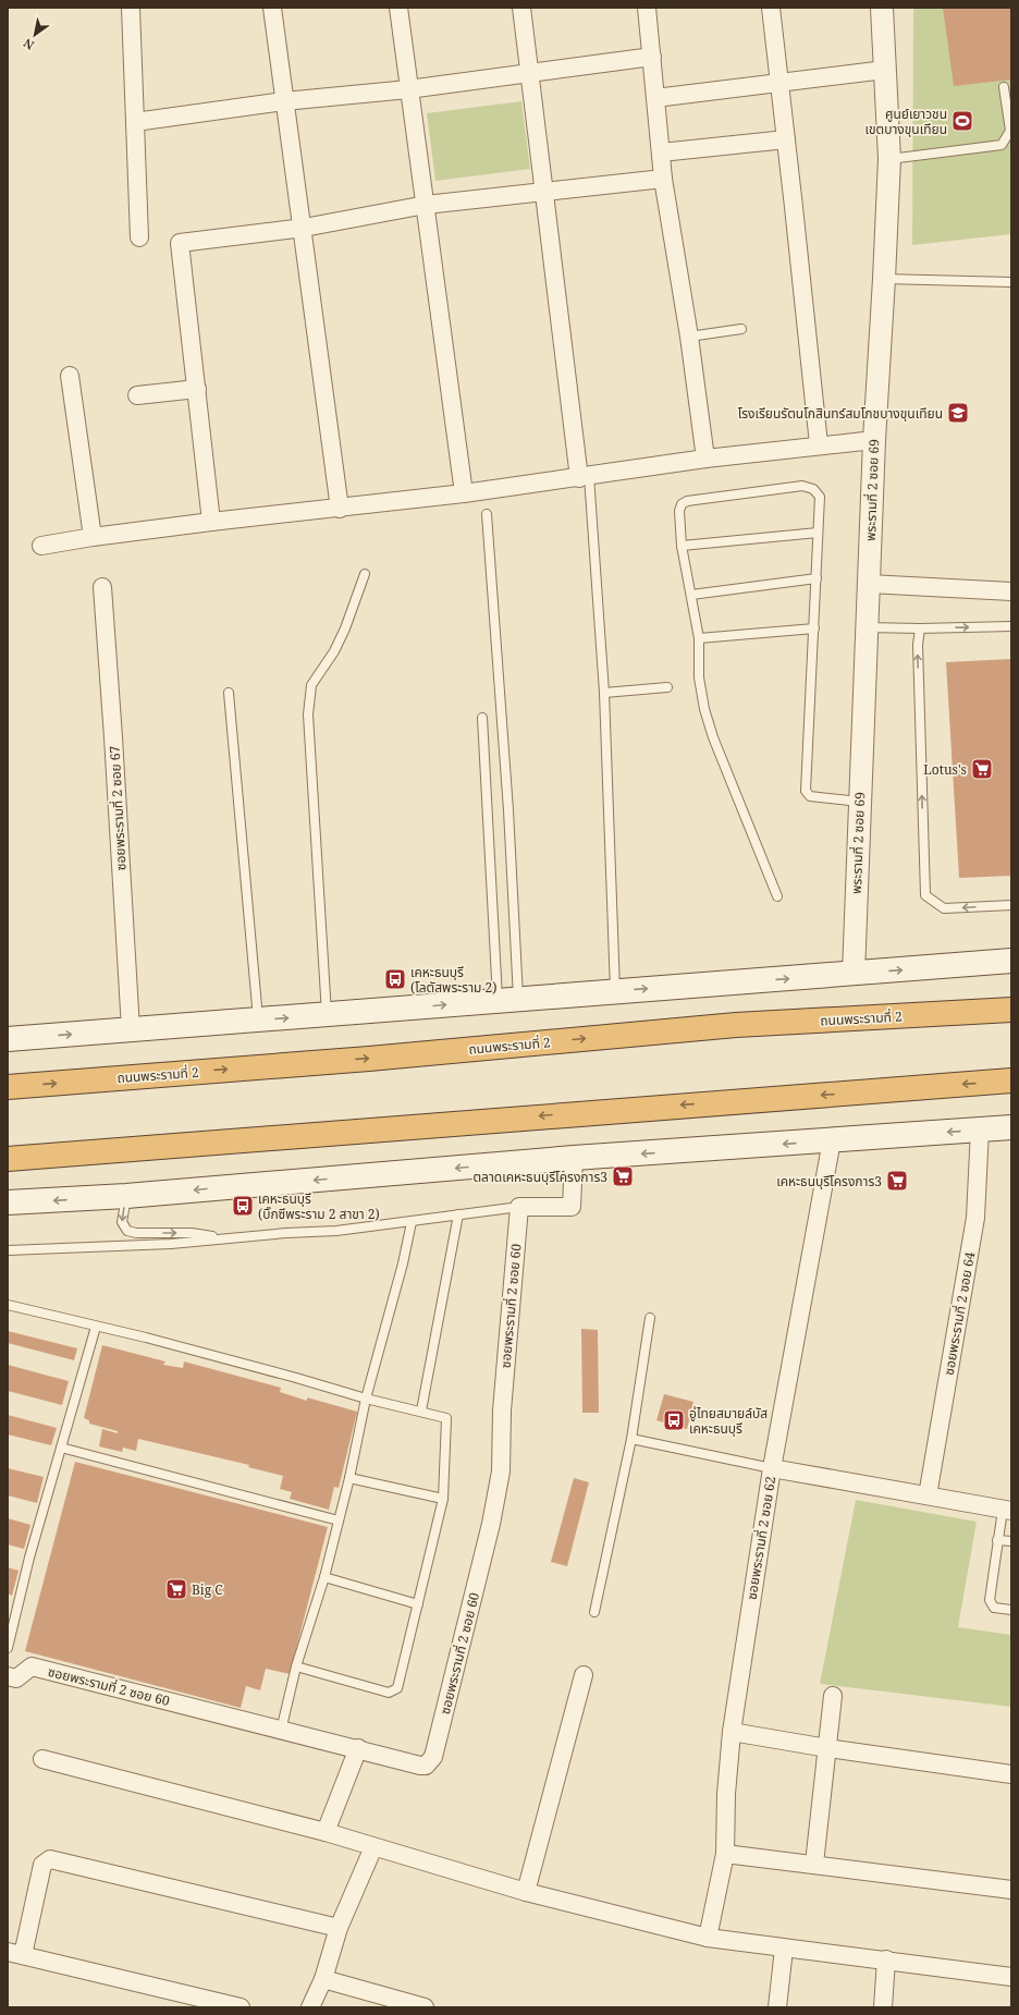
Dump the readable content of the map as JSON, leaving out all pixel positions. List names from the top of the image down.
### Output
{
  "streets": {
    "highway": ["ถนนพระรามที่ 2"],
    "street": [
      "พระรามที่ 2 ซอย 69",
      "ซอยพระรามที่ 2 ซอย 67",
      "ซอยพระรามที่ 2 ซอย 60",
      "ซอยพระรามที่ 2 ซอย 64",
      "ซอยพระรามที่ 2 ซอย 62"
    ]
  },
  "places": {
    "sports": ["ศูนย์เยาวชน เขตบางขุนเทียน"],
    "school or university": ["โรงเรียนรัตนโกสินทร์สมโภชบางขุนเทียน"],
    "supermarket": [
      "Lotus's",
      "ตลาดเคหะธนบุรีโครงการ3",
      "เคหะธนบุรีโครงการ3",
      "Big C"
    ],
    "bus stop": ["เคหะธนบุรี (โลตัสพระราม 2)", "เคหะธนบุรี (บิ๊กซีพระราม 2 สาขา 2)", "อู่ไทยสมายล์บัส เคหะธนบุรี"]
  },
  "north": "bottom left"
}
